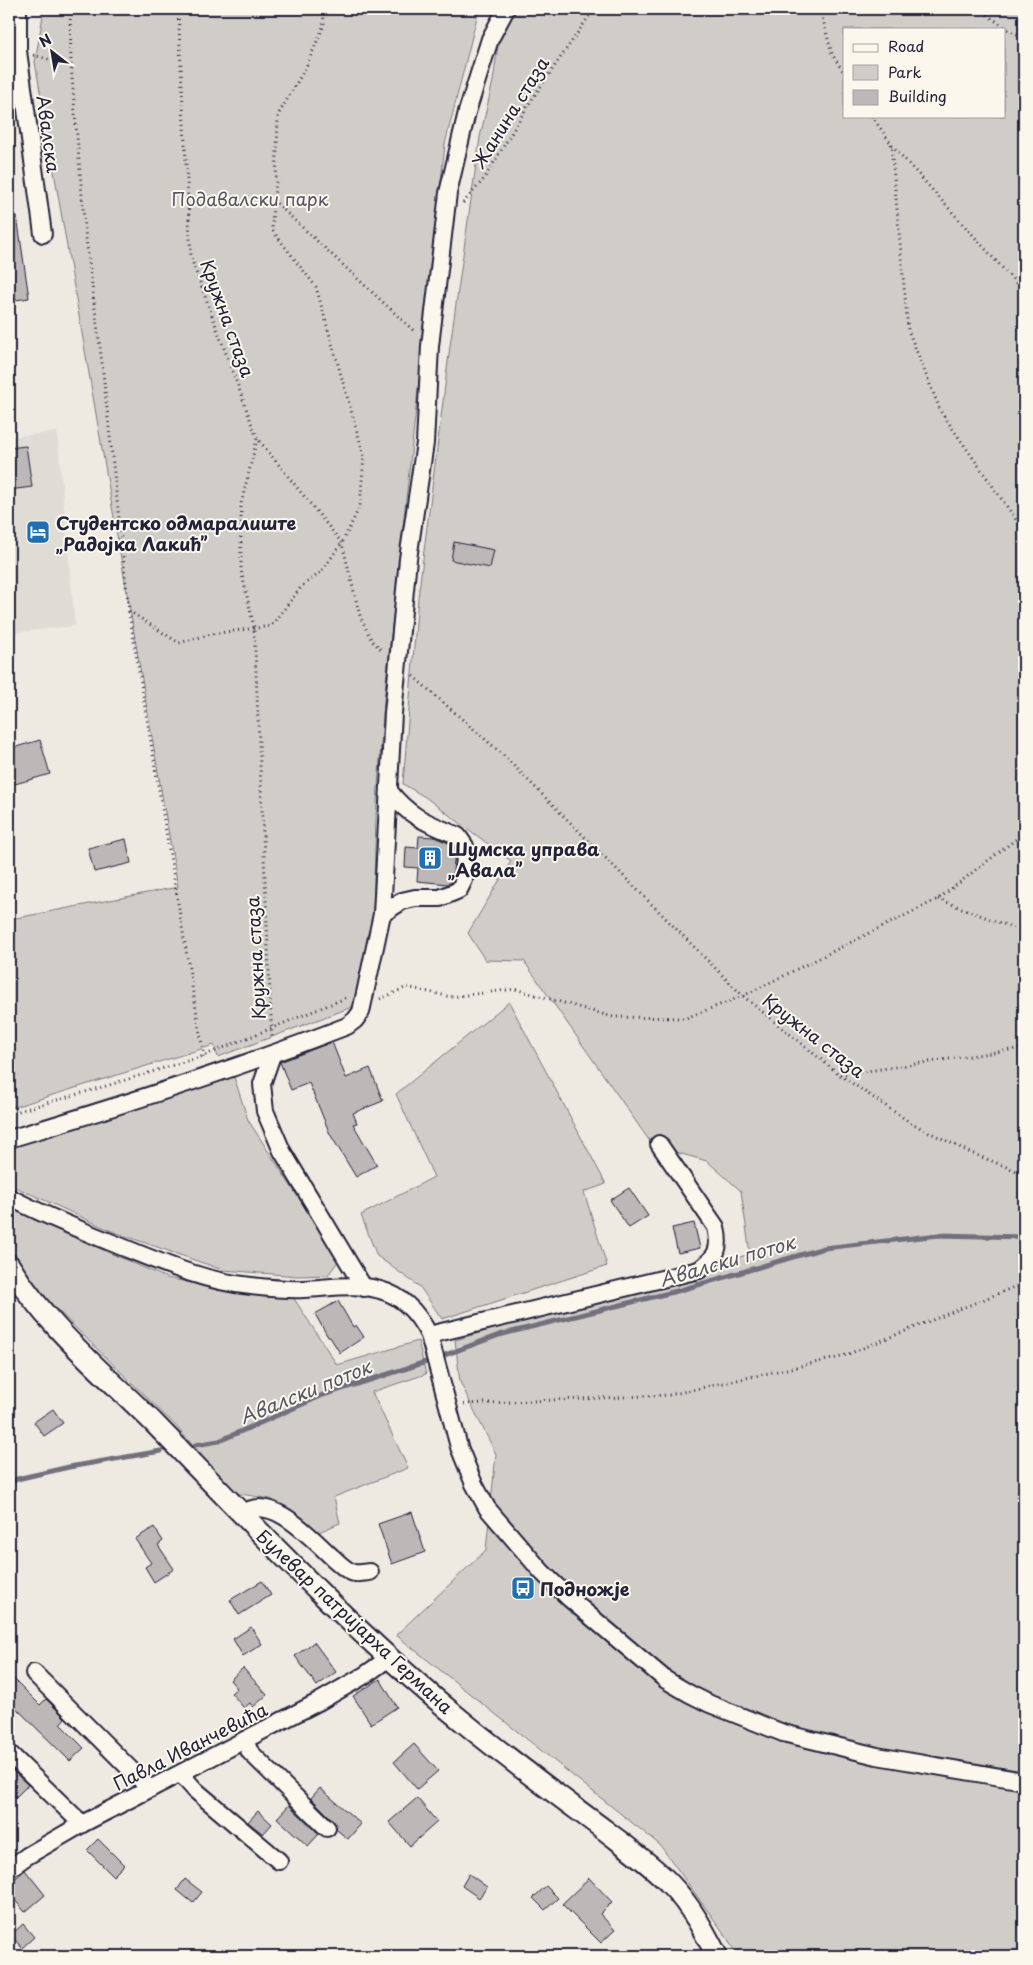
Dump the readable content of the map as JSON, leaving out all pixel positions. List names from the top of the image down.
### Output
{
  "streets": {
    "main road": ["Булевар патријарха Германа"],
    "street": ["Авалска", "Павла Иванчевића"],
    "path": ["Жанина стаза", "Кружна стаза"]
  },
  "crossings": [
    ["Булевар патријарха Германа", "Павла Иванчевића"]
  ],
  "water": ["Авалски поток"],
  "parks": ["Подавалски парк"],
  "places": {
    "hotel": ["Студентско одмаралиште „Радојка Лакић”"],
    "building": ["Шумска управа „Авала”"],
    "bus stop": ["Подножје"]
  },
  "legend": ["Road", "Park", "Building"],
  "north": "top left"
}
